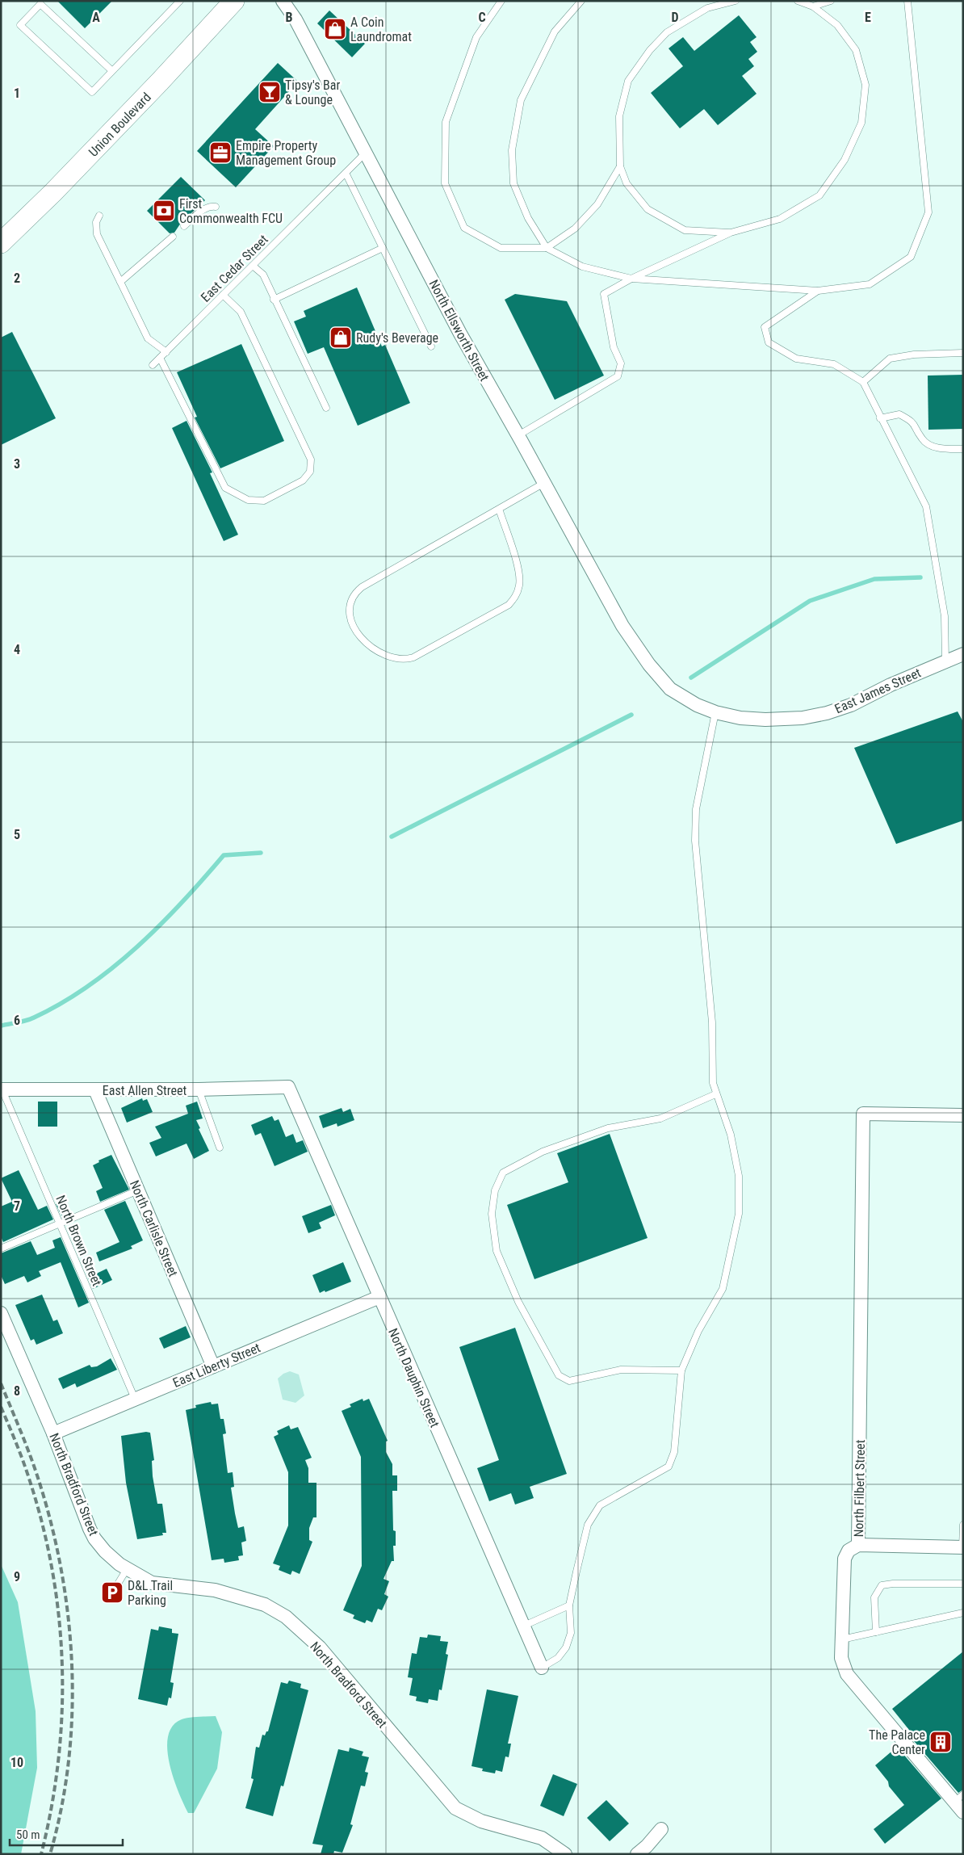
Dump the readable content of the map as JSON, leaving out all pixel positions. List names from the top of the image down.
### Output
{
  "streets": {
    "main road": ["Union Boulevard"],
    "street": [
      "North Ellsworth Street",
      "East James Street",
      "East Allen Street",
      "North Carlisle Street",
      "East Liberty Street",
      "North Dauphin Street",
      "North Bradford Street",
      "North Filbert Street"
    ],
    "lane": ["East Cedar Street", "North Brown Street"]
  },
  "crossings": [
    ["East Cedar Street", "North Ellsworth Street"],
    ["North Ellsworth Street", "East James Street"],
    ["East Allen Street", "North Carlisle Street"],
    ["East Allen Street", "North Brown Street"],
    ["East Allen Street", "North Dauphin Street"],
    ["North Carlisle Street", "East Liberty Street"],
    ["North Brown Street", "East Liberty Street"],
    ["East Liberty Street", "North Dauphin Street"],
    ["East Liberty Street", "North Bradford Street"]
  ],
  "places": {
    "shop": ["A Coin Laundromat", "Rudy's Beverage"],
    "bar": ["Tipsy's Bar & Lounge"],
    "office": ["Empire Property Management Group"],
    "bank": ["First Commonwealth FCU"],
    "parking": ["D&L Trail Parking"],
    "building": ["The Palace Center"]
  },
  "scale_bar": "50 m",
  "grid": {
    "columns": [
      "A",
      "B",
      "C",
      "D",
      "E"
    ],
    "rows": [
      "1",
      "2",
      "3",
      "4",
      "5",
      "6",
      "7",
      "8",
      "9",
      "10"
    ]
  }
}
